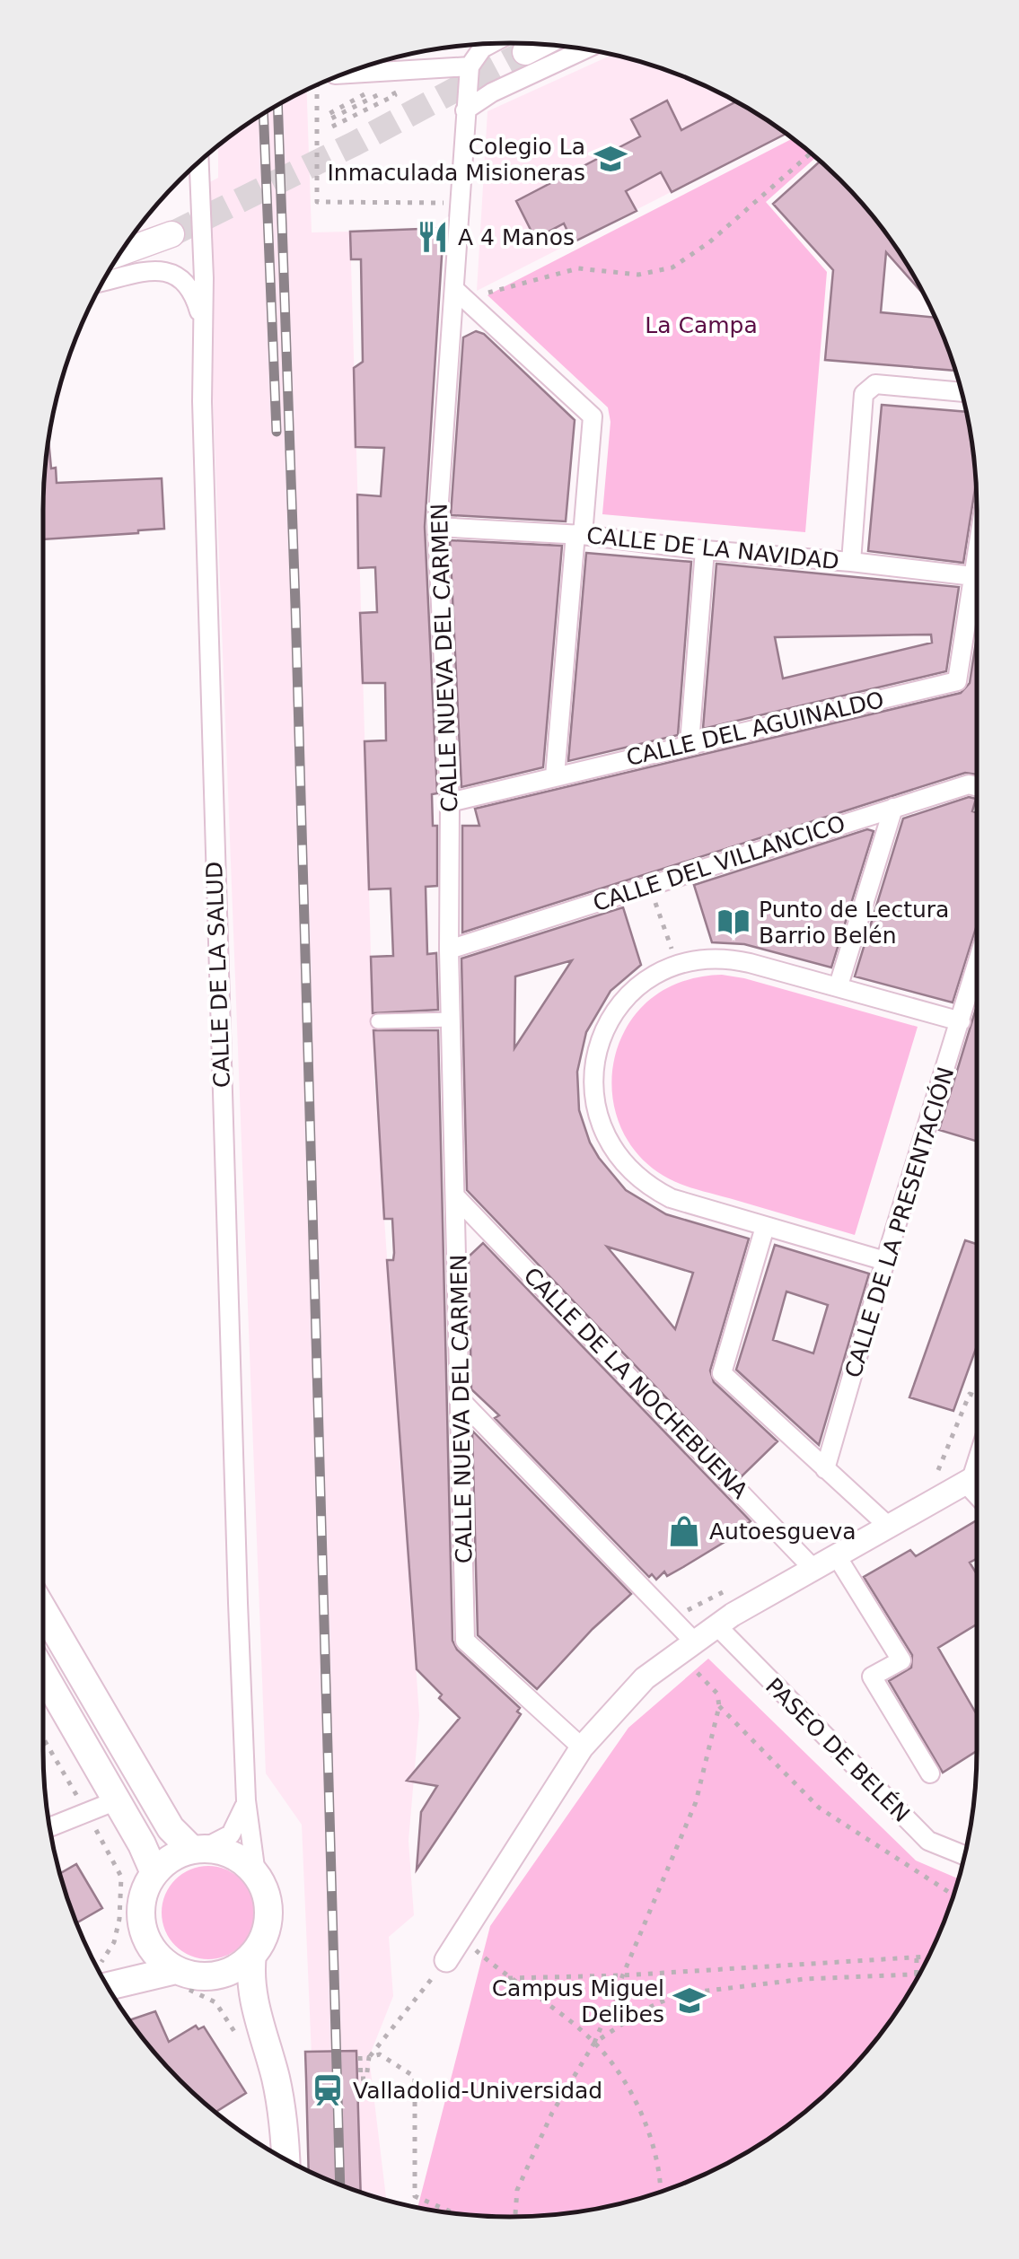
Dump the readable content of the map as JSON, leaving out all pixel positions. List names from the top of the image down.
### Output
{
  "streets": {
    "street": [
      "CALLE DE LA NAVIDAD",
      "CALLE NUEVA DEL CARMEN",
      "CALLE DEL AGUINALDO",
      "CALLE DEL VILLANCICO",
      "CALLE DE LA SALUD",
      "CALLE DE LA PRESENTACIÓN",
      "CALLE DE LA NOCHEBUENA",
      "PASEO DE BELÉN"
    ]
  },
  "crossings": [
    ["CALLE DE LA NAVIDAD", "CALLE NUEVA DEL CARMEN"],
    ["CALLE NUEVA DEL CARMEN", "CALLE DEL AGUINALDO"],
    ["CALLE NUEVA DEL CARMEN", "CALLE DEL VILLANCICO"],
    ["CALLE NUEVA DEL CARMEN", "CALLE DE LA NOCHEBUENA"]
  ],
  "parks": ["La Campa"],
  "places": {
    "school or university": ["Colegio La Inmaculada Misioneras", "Campus Miguel Delibes"],
    "restaurant": ["A 4 Manos"],
    "library": ["Punto de Lectura Barrio Belén"],
    "shop": ["Autoesgueva"],
    "station": ["Valladolid-Universidad"]
  }
}
